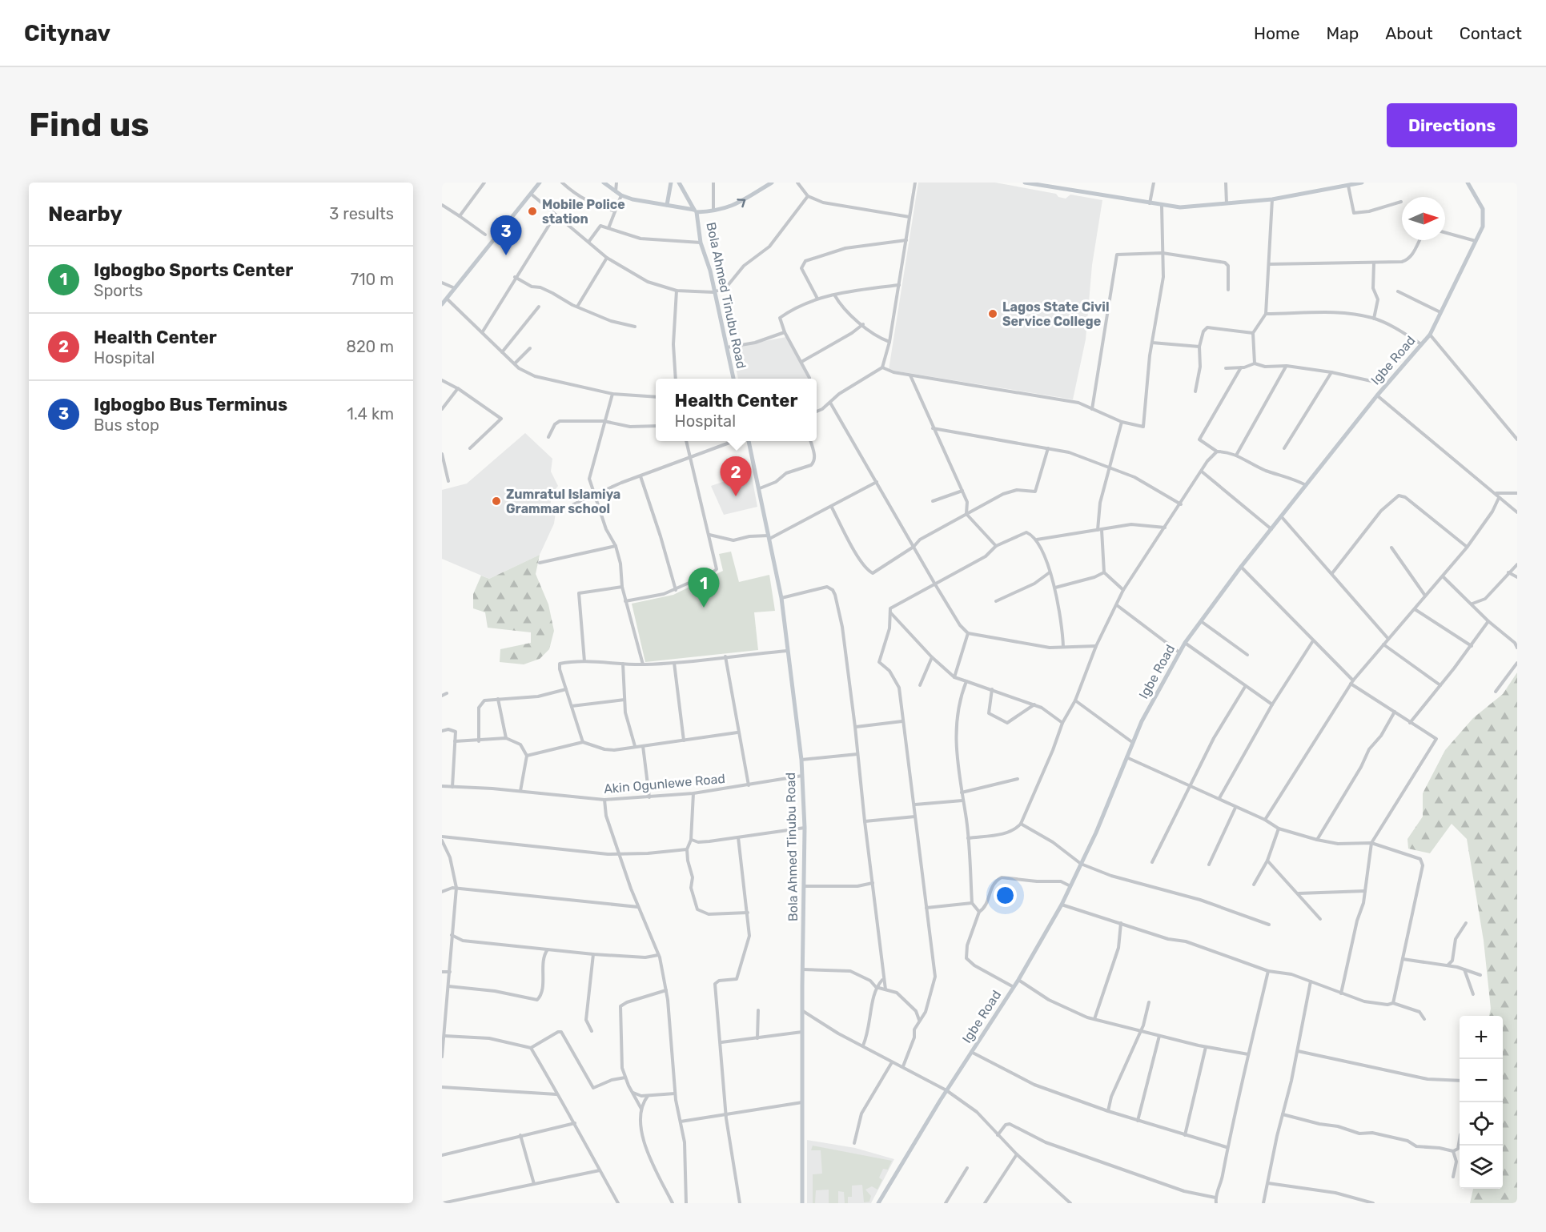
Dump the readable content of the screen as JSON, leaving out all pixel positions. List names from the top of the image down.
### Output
{
  "streets": {
    "main road": ["Bola Ahmed Tinubu Road", "Igbe Road"],
    "street": ["Akin Ogunlewe Road"]
  },
  "crossings": [
    ["Bola Ahmed Tinubu Road", "Akin Ogunlewe Road"]
  ],
  "places": ["Mobile Police station", "Lagos State Civil Service College", "Zumratul Islamiya Grammar school"],
  "north": "right",
  "page": {
    "header": "Citynav",
    "nav": [
      "Home",
      "Map",
      "About",
      "Contact"
    ],
    "buttons": "Directions",
    "title": "Find us",
    "heading": ["Nearby", "3 results"],
    "pins": ["3", "2", "1"],
    "list": [
      {
        "mark": "1",
        "name": "Igbogbo Sports Center",
        "note": "Sports",
        "value": "710 m"
      },
      {
        "mark": "2",
        "name": "Health Center",
        "note": "Hospital",
        "value": "820 m"
      },
      {
        "mark": "3",
        "name": "Igbogbo Bus Terminus",
        "note": "Bus stop",
        "value": "1.4 km"
      }
    ],
    "popup": ["Health Center", "Hospital"],
    "map_buttons": ["+", "−"]
  }
}
